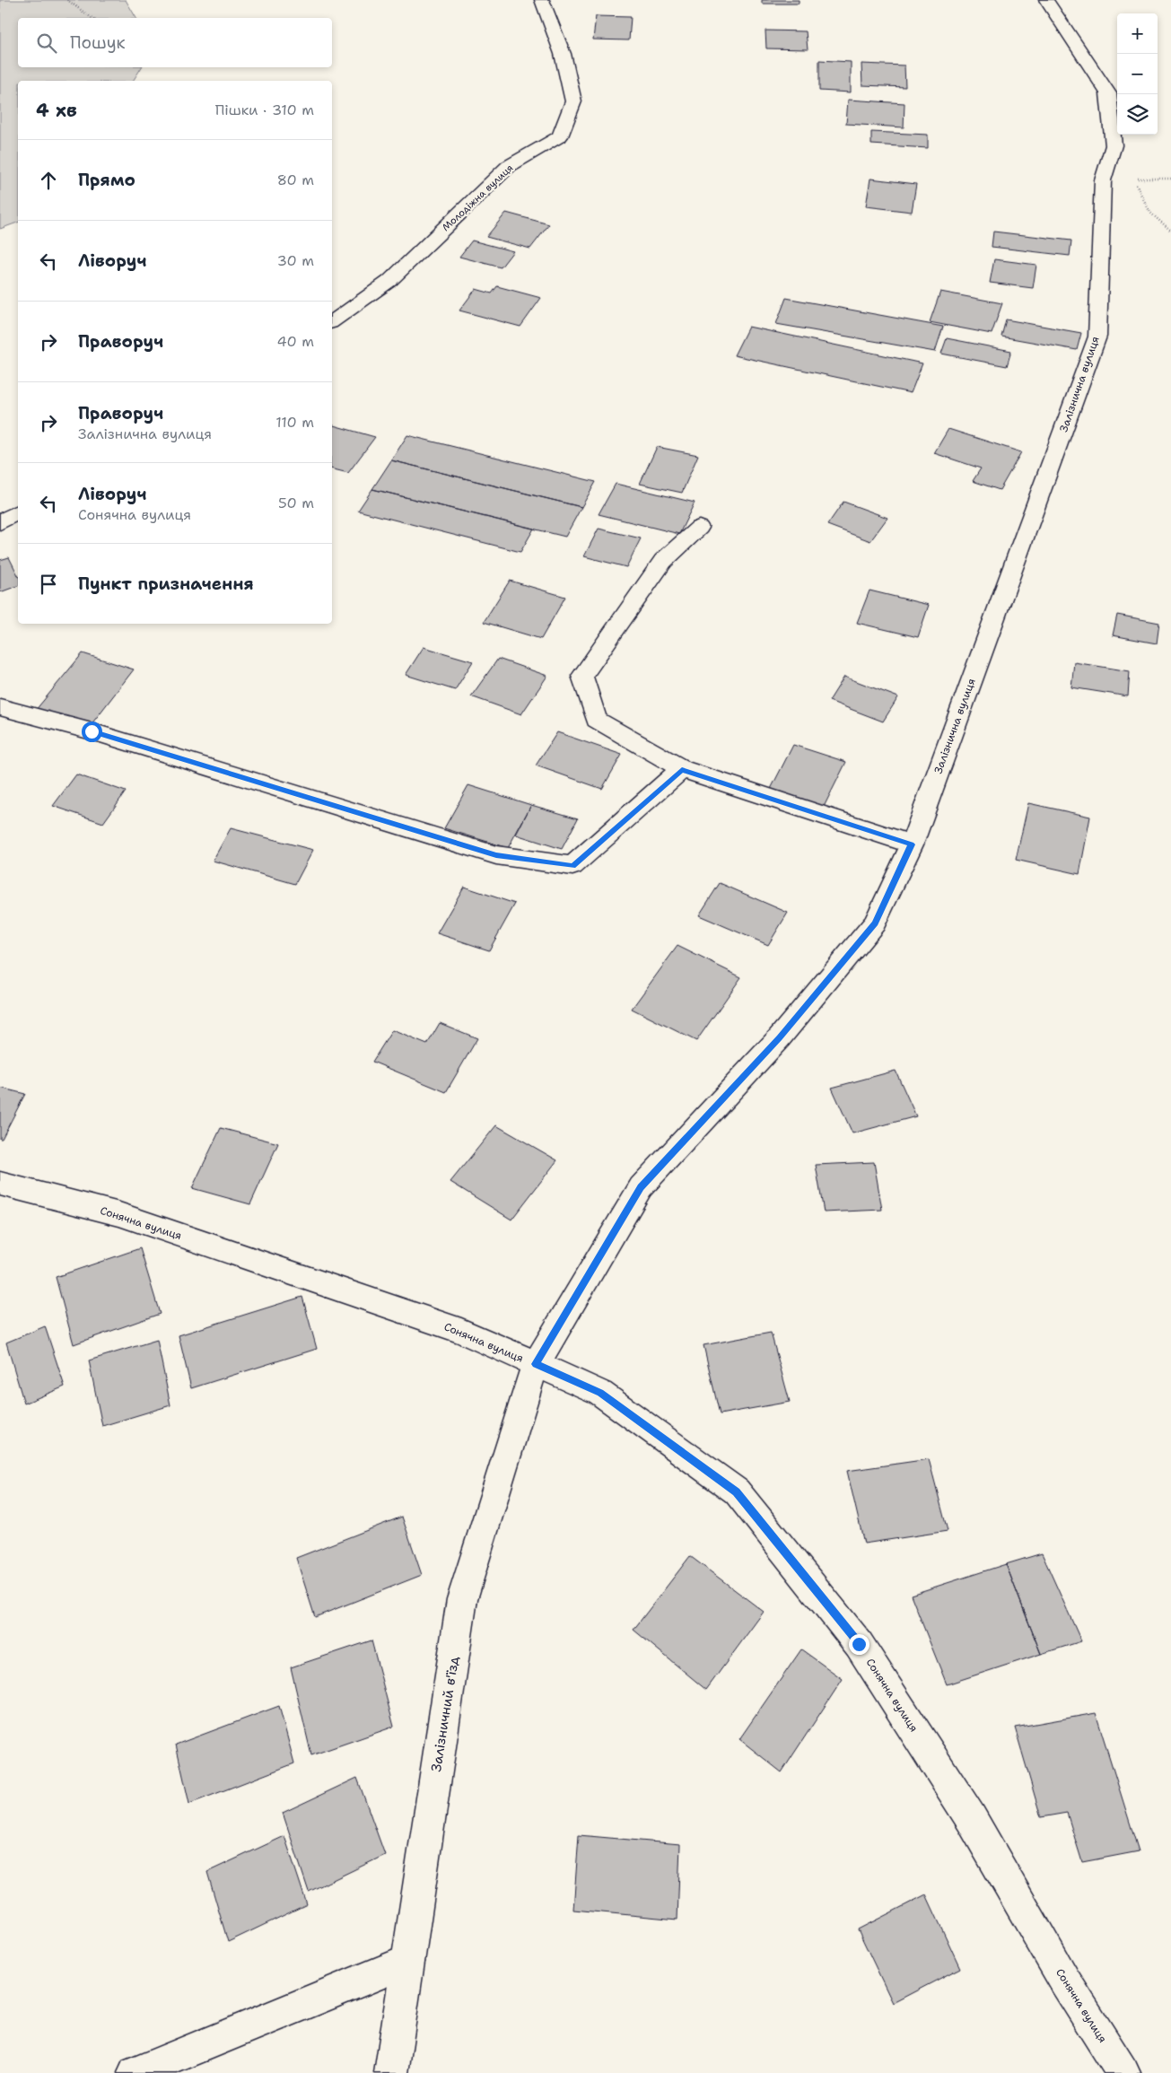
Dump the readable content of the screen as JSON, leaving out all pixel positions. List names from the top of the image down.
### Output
{
  "streets": {
    "street": [
      "Молодіжна вулиця",
      "Залізнична вулиця",
      "Сонячна вулиця",
      "Залізничний в'їзд"
    ]
  },
  "crossings": [
    ["Залізнична вулиця", "Сонячна вулиця"],
    ["Залізнична вулиця", "Залізничний в'їзд"],
    ["Сонячна вулиця", "Залізничний в'їзд"]
  ],
  "page": {
    "map_buttons": ["+", "−"],
    "search": "Пошук",
    "heading": ["4 хв", "Пішки · 310 m"],
    "list": [
      ["Прямо", "80 m"],
      ["Ліворуч", "30 m"],
      ["Праворуч", "40 m"],
      ["Праворуч", "Залізнична вулиця", "110 m"],
      ["Ліворуч", "Сонячна вулиця", "50 m"],
      "Пункт призначення"
    ]
  }
}
